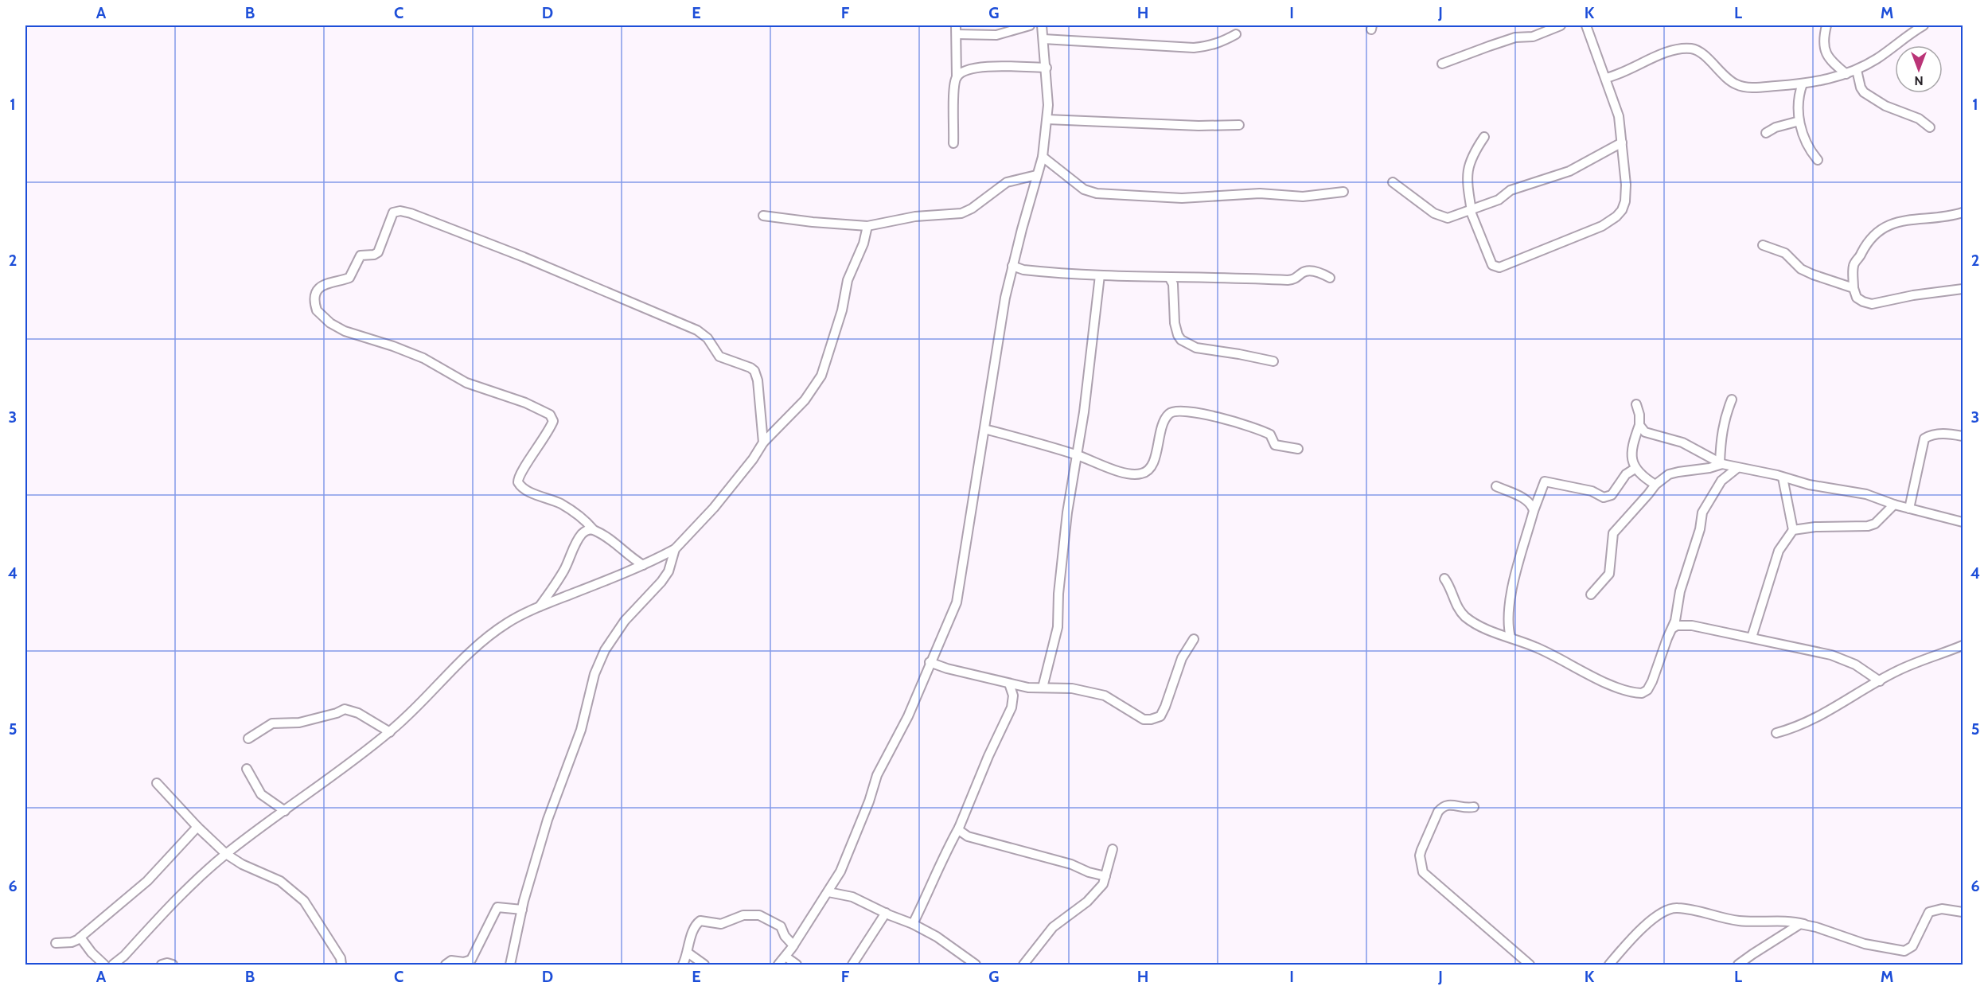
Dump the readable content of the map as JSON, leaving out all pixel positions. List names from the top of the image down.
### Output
{
  "north": "bottom",
  "grid": {
    "columns": [
      "A",
      "B",
      "C",
      "D",
      "E",
      "F",
      "G",
      "H",
      "I",
      "J",
      "K",
      "L",
      "M"
    ],
    "rows": [
      "1",
      "2",
      "3",
      "4",
      "5",
      "6"
    ]
  }
}
